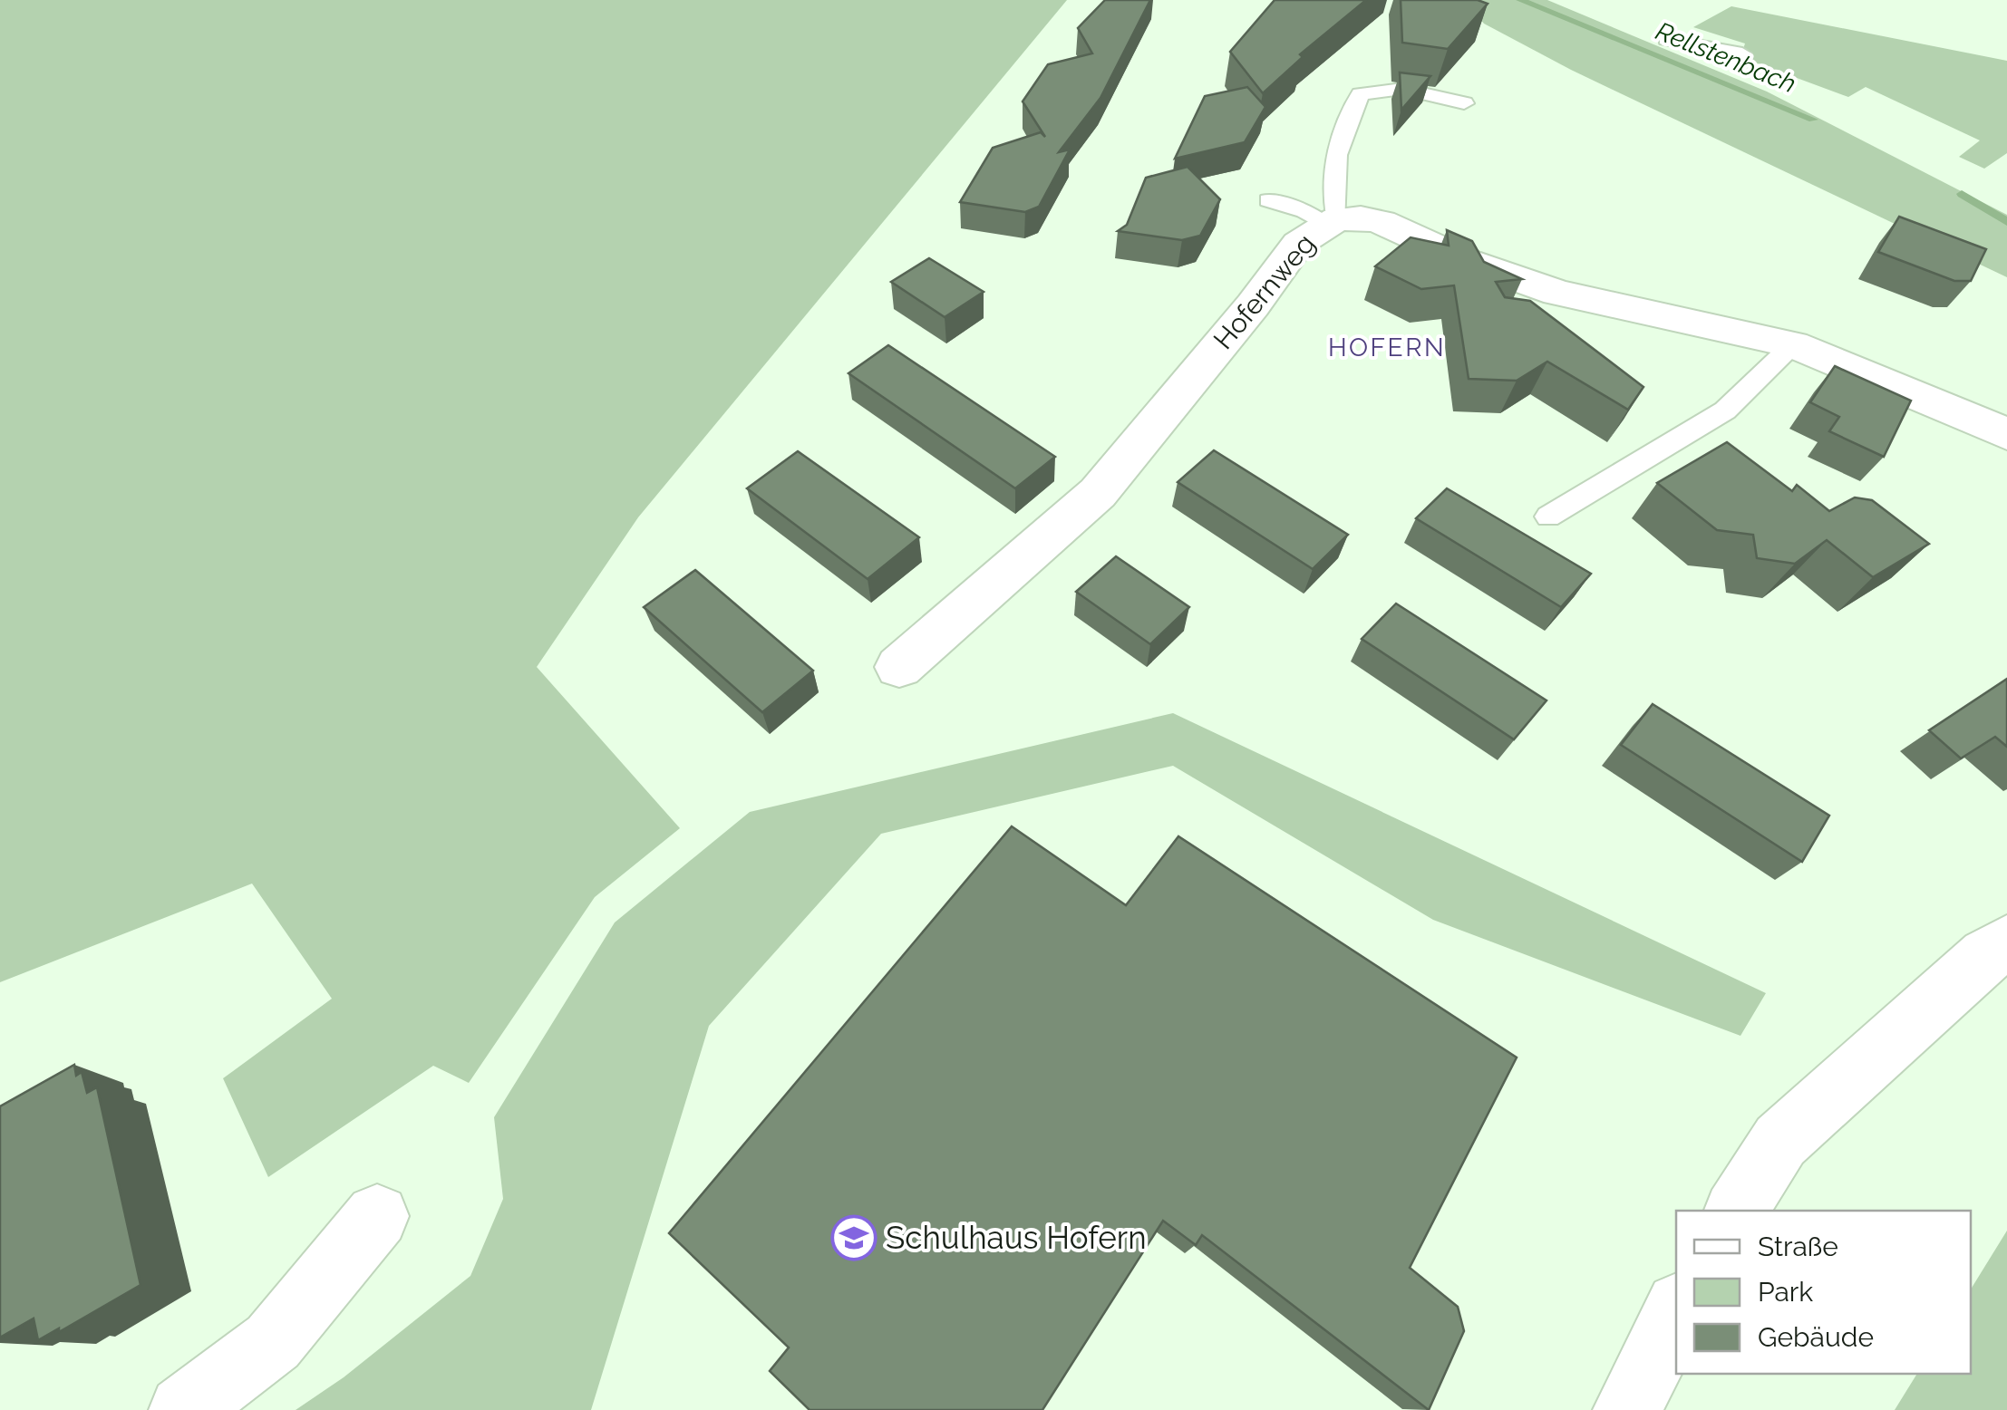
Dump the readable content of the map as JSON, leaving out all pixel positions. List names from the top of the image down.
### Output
{
  "streets": {
    "street": ["Hofernweg"]
  },
  "districts": ["HOFERN"],
  "water": ["Rellstenbach"],
  "places": {
    "school or university": ["Schulhaus Hofern"]
  },
  "legend": ["Straße", "Park", "Gebäude"]
}
